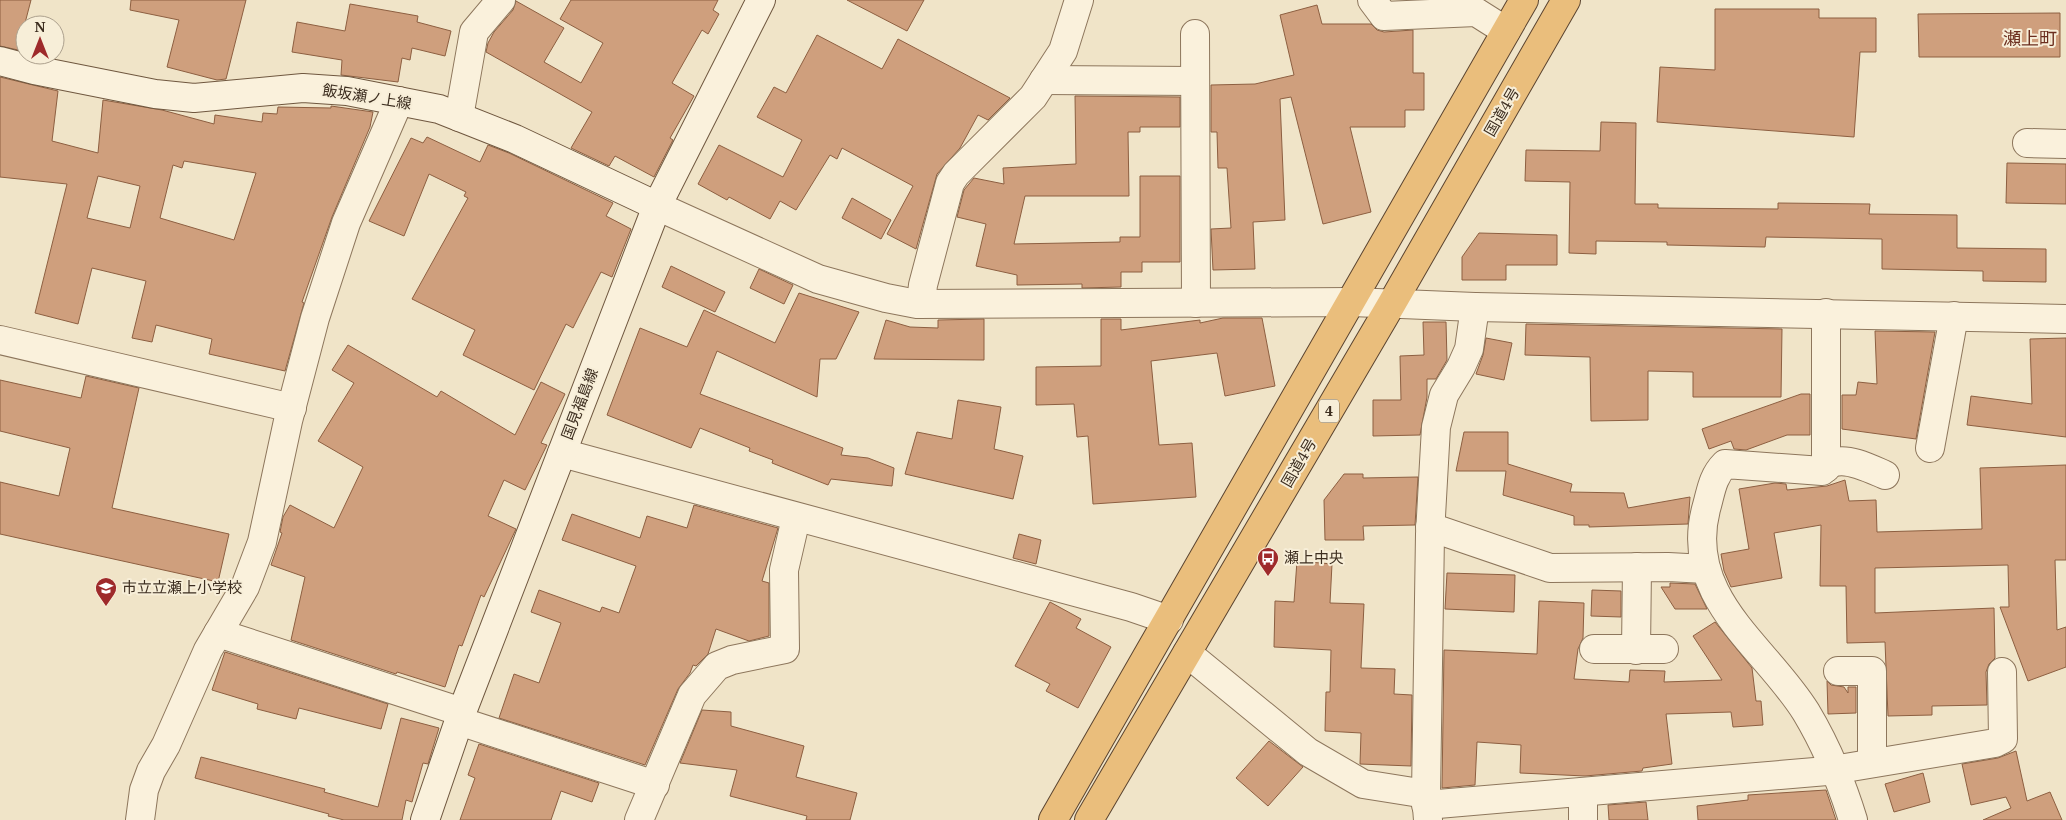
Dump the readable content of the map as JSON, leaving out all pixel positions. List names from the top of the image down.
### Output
{
  "streets": {
    "highway": ["国道4号", "4"],
    "street": ["飯坂瀬ノ上線", "国見福島線"]
  },
  "crossings": [
    ["飯坂瀬ノ上線", "国道4号"],
    ["飯坂瀬ノ上線", "国見福島線"],
    ["飯坂瀬ノ上線", "4"]
  ],
  "districts": ["瀬上町"],
  "places": {
    "bus stop": ["瀬上中央"],
    "school or university": ["市立立瀬上小学校"]
  },
  "north": "top"
}
